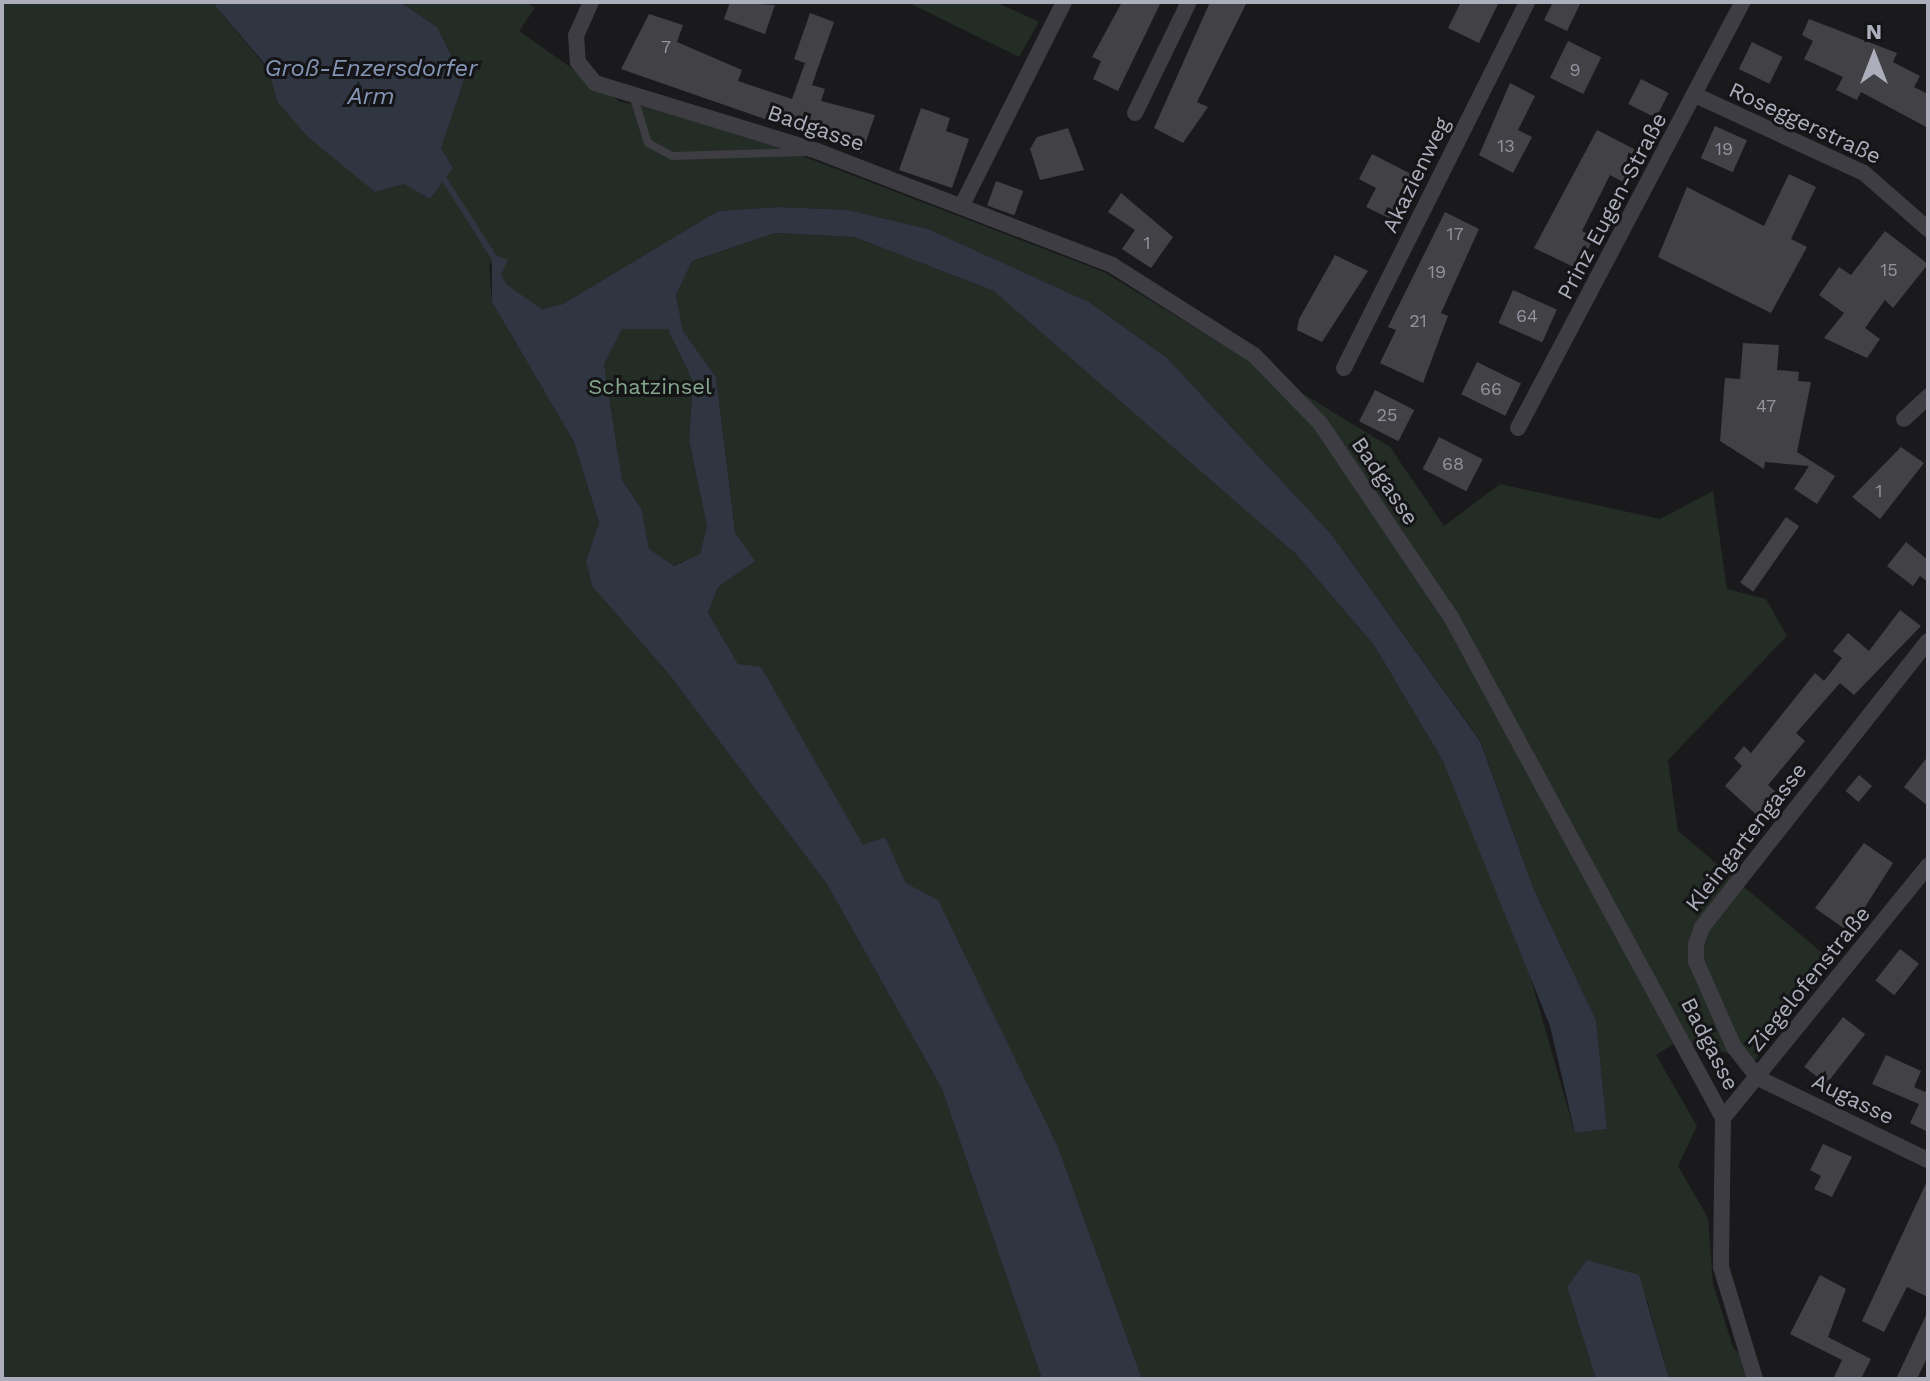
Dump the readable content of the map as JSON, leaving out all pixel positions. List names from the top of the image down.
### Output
{
  "streets": {
    "street": [
      "Roseggerstraße",
      "Badgasse",
      "Akazienweg",
      "Prinz Eugen-Straße",
      "Kleingartengasse",
      "Ziegelofenstraße",
      "Augasse"
    ]
  },
  "crossings": [
    ["Roseggerstraße", "Prinz Eugen-Straße"],
    ["Badgasse", "Ziegelofenstraße"],
    ["Kleingartengasse", "Ziegelofenstraße"],
    ["Kleingartengasse", "Augasse"],
    ["Ziegelofenstraße", "Augasse"]
  ],
  "water": ["Groß-Enzersdorfer Arm"],
  "parks": ["Schatzinsel"],
  "house_numbers": [
    "7",
    "9",
    "13",
    "19",
    "17",
    "1",
    "15",
    "19",
    "64",
    "21",
    "66",
    "47",
    "25",
    "68",
    "1"
  ],
  "north": "top"
}
